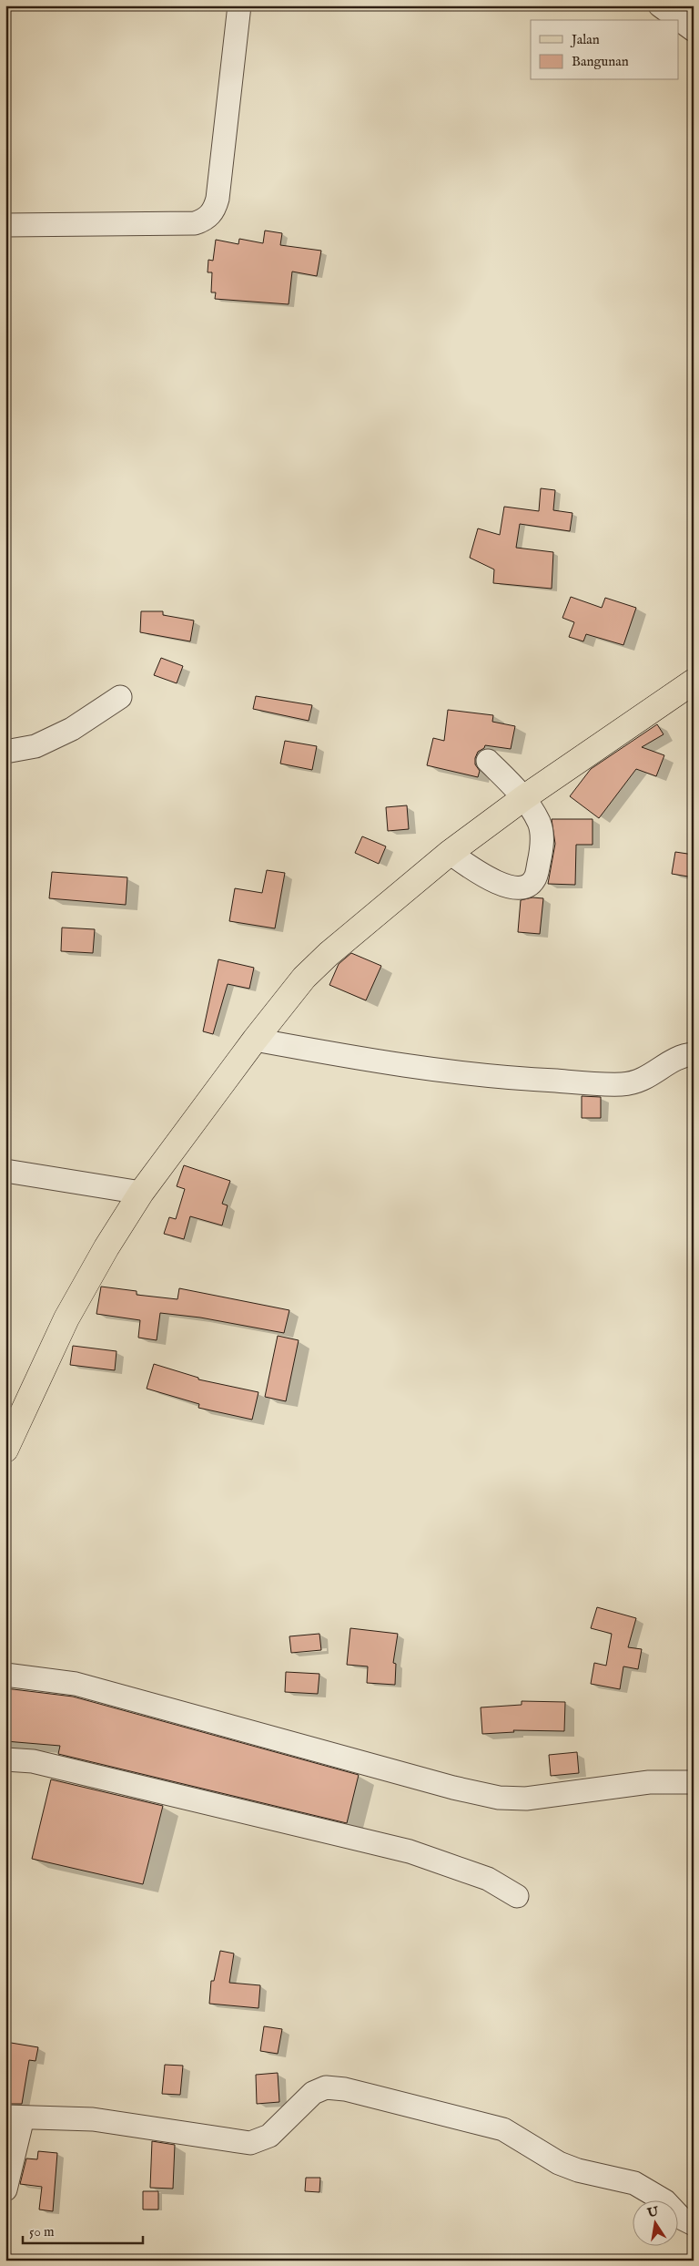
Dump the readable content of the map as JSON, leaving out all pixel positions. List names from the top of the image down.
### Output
{
  "legend": ["Jalan", "Bangunan"],
  "scale_bar": "50 m",
  "north": "top"
}
